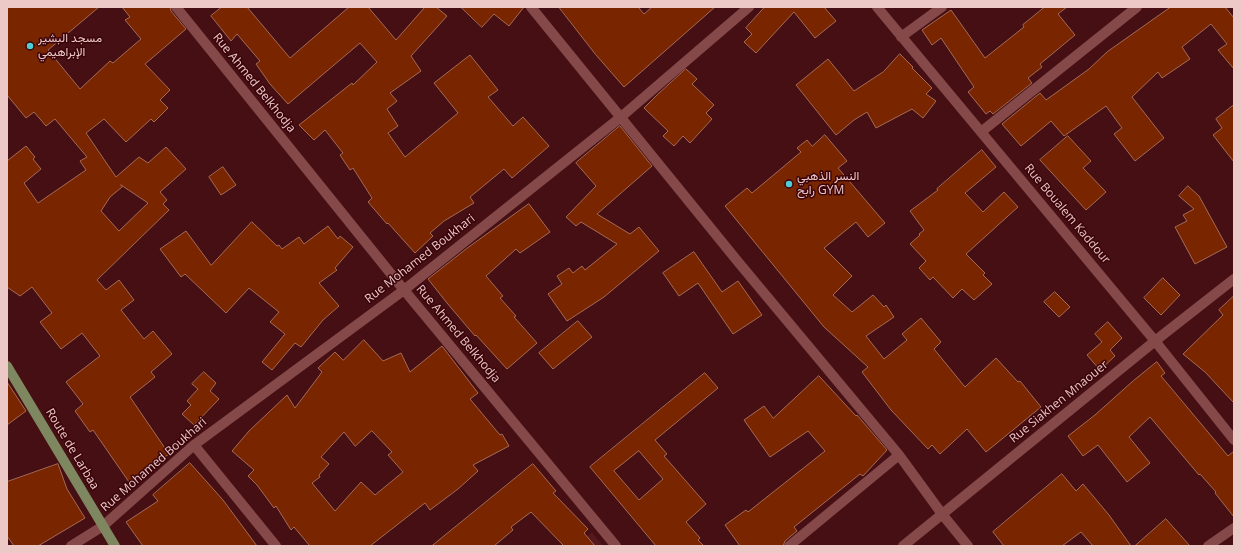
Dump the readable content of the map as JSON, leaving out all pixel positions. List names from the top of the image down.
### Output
{
  "streets": {
    "main road": ["Route de Larbaa"],
    "street": [
      "Rue Ahmed Belkhodja",
      "Rue Boualem Kaddour",
      "Rue Mohamed Boukhari",
      "Rue Siakhen Mnaouer"
    ]
  },
  "crossings": [
    ["Rue Ahmed Belkhodja", "Rue Mohamed Boukhari"],
    ["Rue Boualem Kaddour", "Rue Siakhen Mnaouer"],
    ["Rue Mohamed Boukhari", "Route de Larbaa"]
  ],
  "places": ["مسجد البشير الإبراهيمي", "النسر الذهبي رابح GYM"]
}
